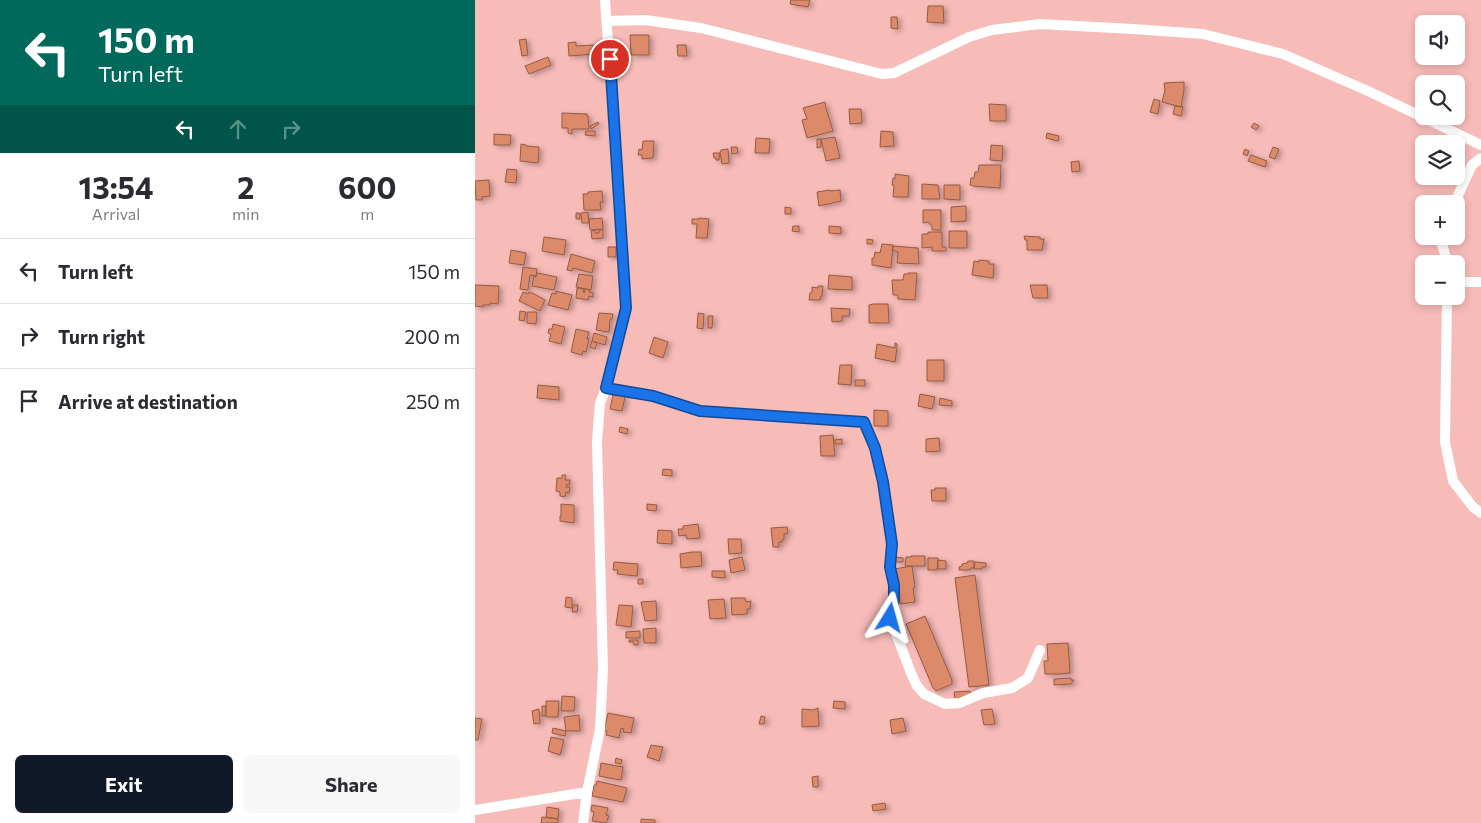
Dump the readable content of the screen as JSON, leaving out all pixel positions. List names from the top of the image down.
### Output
{
  "page": {
    "turn": ["150 m", "Turn left"],
    "map_buttons": ["+", "−"],
    "eta": [
      "13:54",
      "Arrival",
      "2",
      "min",
      "600",
      "m"
    ],
    "list": [
      {
        "name": "Turn left",
        "value": "150 m"
      },
      {
        "name": "Turn right",
        "value": "200 m"
      },
      {
        "name": "Arrive at destination",
        "value": "250 m"
      }
    ],
    "buttons": ["Exit", "Share"]
  }
}
